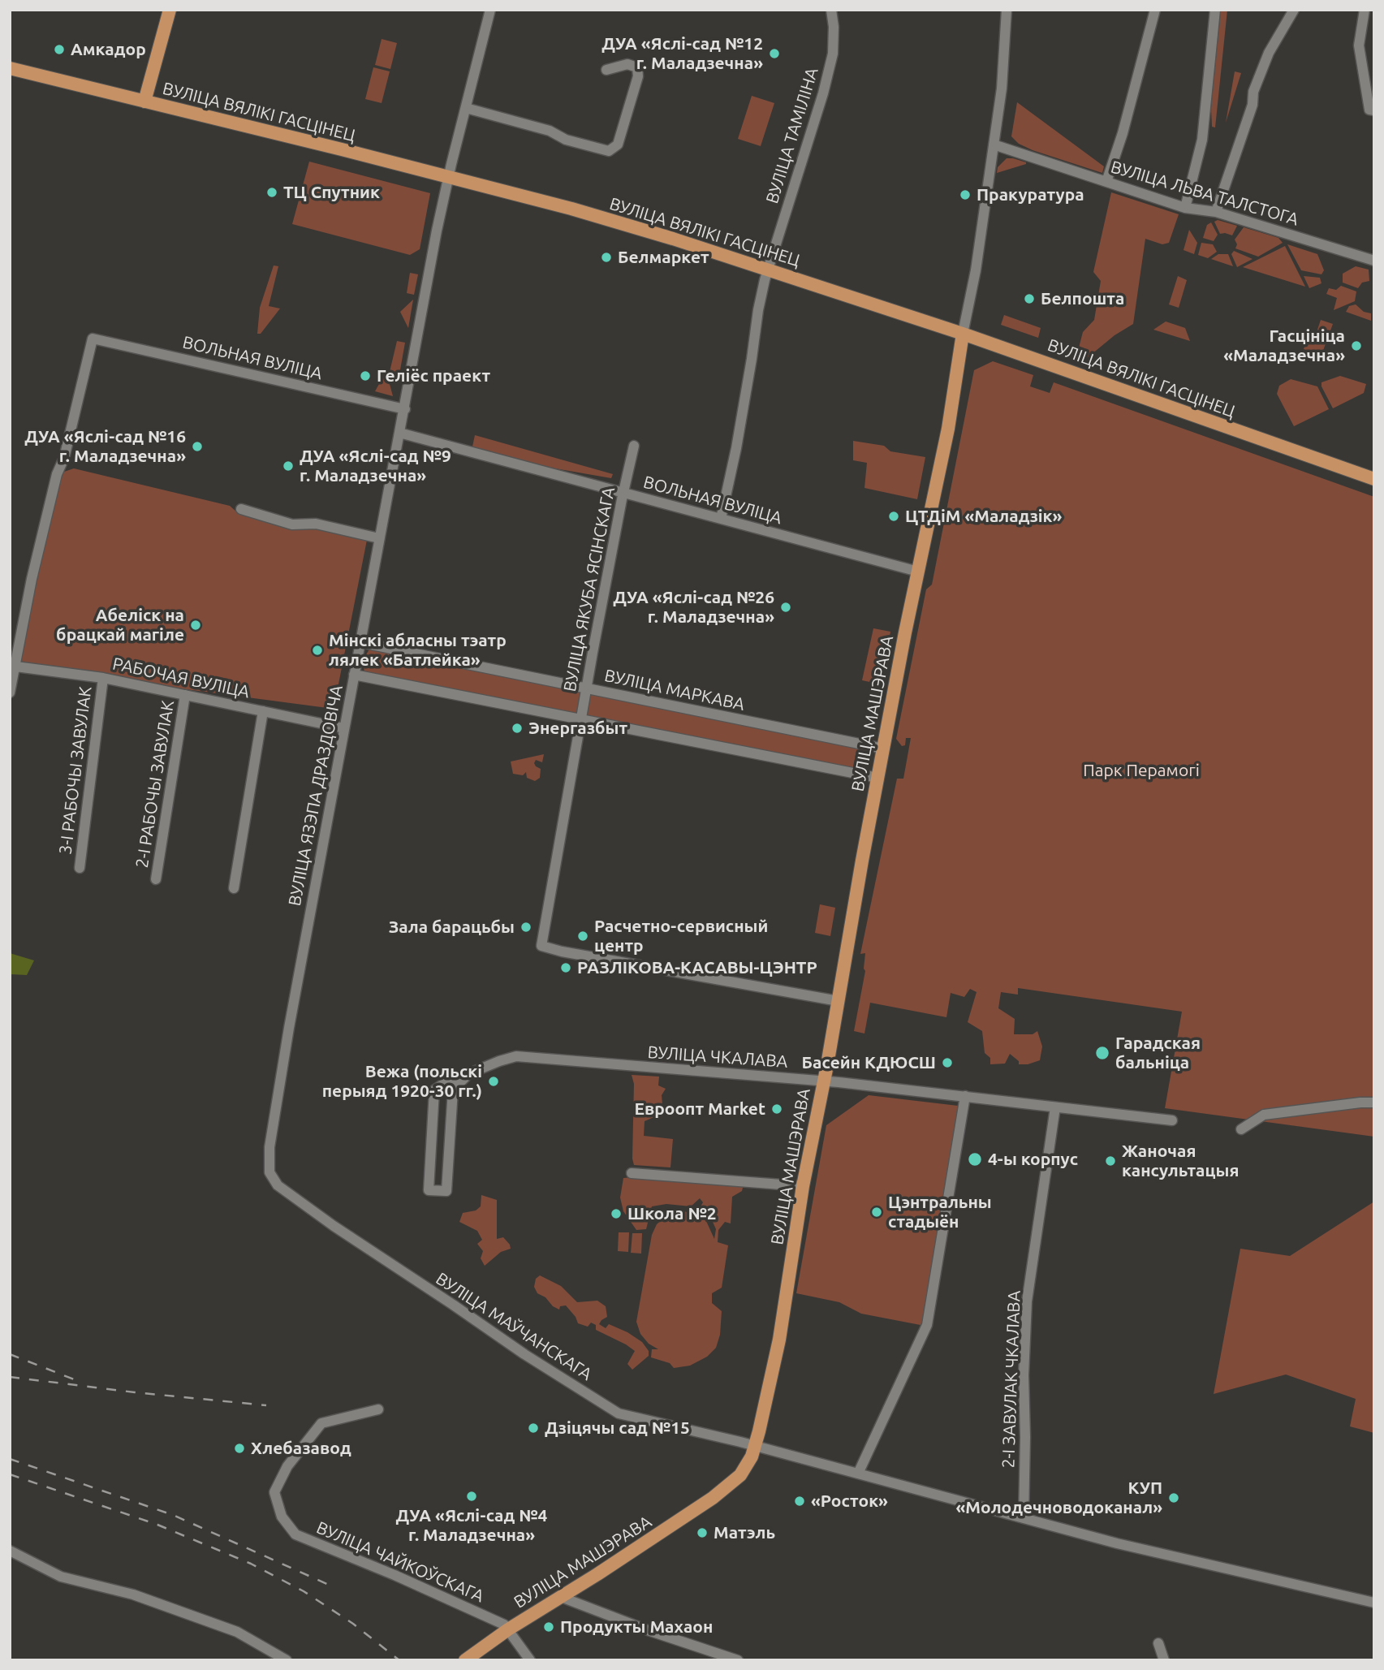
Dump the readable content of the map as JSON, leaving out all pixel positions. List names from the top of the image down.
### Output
{
  "streets": {
    "main road": ["ВУЛІЦА ВЯЛІКІ ГАСЦІНЕЦ", "ВУЛІЦА МАШЭРАВА"],
    "street": [
      "ВУЛІЦА ТАМІЛІНА",
      "ВУЛІЦА ЛЬВА ТАЛСТОГА",
      "ВОЛЬНАЯ ВУЛІЦА",
      "ВУЛІЦА ЯКУБА ЯСІНСКАГА",
      "РАБОЧАЯ ВУЛІЦА",
      "ВУЛІЦА МАРКАВА",
      "3-І РАБОЧЫ ЗАВУЛАК",
      "2-І РАБОЧЫ ЗАВУЛАК",
      "ВУЛІЦА ЯЗЭПА ДРАЗДОВІЧА",
      "ВУЛІЦА ЧКАЛАВА",
      "ВУЛІЦА МАЎЧАНСКАГА",
      "2-І ЗАВУЛАК ЧКАЛАВА",
      "ВУЛІЦА ЧАЙКОЎСКАГА"
    ]
  },
  "crossings": [
    ["ВУЛІЦА ВЯЛІКІ ГАСЦІНЕЦ", "ВУЛІЦА ТАМІЛІНА"],
    ["ВУЛІЦА ВЯЛІКІ ГАСЦІНЕЦ", "ВУЛІЦА МАШЭРАВА"],
    ["ВУЛІЦА ВЯЛІКІ ГАСЦІНЕЦ", "ВУЛІЦА ЯЗЭПА ДРАЗДОВІЧА"],
    ["ВУЛІЦА ТАМІЛІНА", "ВОЛЬНАЯ ВУЛІЦА"],
    ["ВОЛЬНАЯ ВУЛІЦА", "ВУЛІЦА ЯКУБА ЯСІНСКАГА"],
    ["ВОЛЬНАЯ ВУЛІЦА", "РАБОЧАЯ ВУЛІЦА"],
    ["ВОЛЬНАЯ ВУЛІЦА", "ВУЛІЦА МАШЭРАВА"],
    ["ВОЛЬНАЯ ВУЛІЦА", "ВУЛІЦА ЯЗЭПА ДРАЗДОВІЧА"],
    ["ВУЛІЦА ЯКУБА ЯСІНСКАГА", "ВУЛІЦА МАРКАВА"],
    ["ВУЛІЦА ЯКУБА ЯСІНСКАГА", "ВУЛІЦА МАШЭРАВА"],
    ["РАБОЧАЯ ВУЛІЦА", "3-І РАБОЧЫ ЗАВУЛАК"],
    ["РАБОЧАЯ ВУЛІЦА", "2-І РАБОЧЫ ЗАВУЛАК"],
    ["РАБОЧАЯ ВУЛІЦА", "ВУЛІЦА ЯЗЭПА ДРАЗДОВІЧА"],
    ["ВУЛІЦА МАРКАВА", "ВУЛІЦА МАШЭРАВА"],
    ["ВУЛІЦА МАРКАВА", "ВУЛІЦА ЯЗЭПА ДРАЗДОВІЧА"],
    ["ВУЛІЦА МАШЭРАВА", "ВУЛІЦА ЧКАЛАВА"],
    ["ВУЛІЦА МАШЭРАВА", "ВУЛІЦА МАЎЧАНСКАГА"],
    ["ВУЛІЦА МАШЭРАВА", "ВУЛІЦА ЧАЙКОЎСКАГА"],
    ["ВУЛІЦА ЯЗЭПА ДРАЗДОВІЧА", "ВУЛІЦА МАЎЧАНСКАГА"],
    ["ВУЛІЦА ЧКАЛАВА", "2-І ЗАВУЛАК ЧКАЛАВА"],
    ["ВУЛІЦА МАЎЧАНСКАГА", "2-І ЗАВУЛАК ЧКАЛАВА"]
  ],
  "parks": ["Парк Перамогі"],
  "places": [
    "Амкадор",
    "ДУА «Яслі-сад №12 г. Маладзечна»",
    "ТЦ Спутник",
    "Пракуратура",
    "Белмаркет",
    "Белпошта",
    "Гасцініца «Маладзечна»",
    "Геліёс праект",
    "ДУА «Яслі-сад №16 г. Маладзечна»",
    "ДУА «Яслі-сад №9 г. Маладзечна»",
    "ЦТДіМ «Маладзік»",
    "ДУА «Яслі-сад №26 г. Маладзечна»",
    "Абеліск на брацкай магіле",
    "Мінскі абласны тэатр лялек «Батлейка»",
    "Энергазбыт",
    "Зала барацьбы",
    "Расчетно-сервисный центр",
    "РАЗЛІКОВА-КАСАВЫ-ЦЭНТР",
    "Гарадская бальніца",
    "Басейн КДЮСШ",
    "Вежа (польскі перыяд 1920-30 гг.)",
    "Евроопт Market",
    "4-ы корпус",
    "Жаночая кансультацыя",
    "Цэнтральны стадыён",
    "Школа №2",
    "Дзіцячы сад №15",
    "Хлебазавод",
    "ДУА «Яслі-сад №4 г. Маладзечна»",
    "КУП «Молодечноводоканал»",
    "«Росток»",
    "Матэль",
    "Продукты Махаон"
  ]
}
